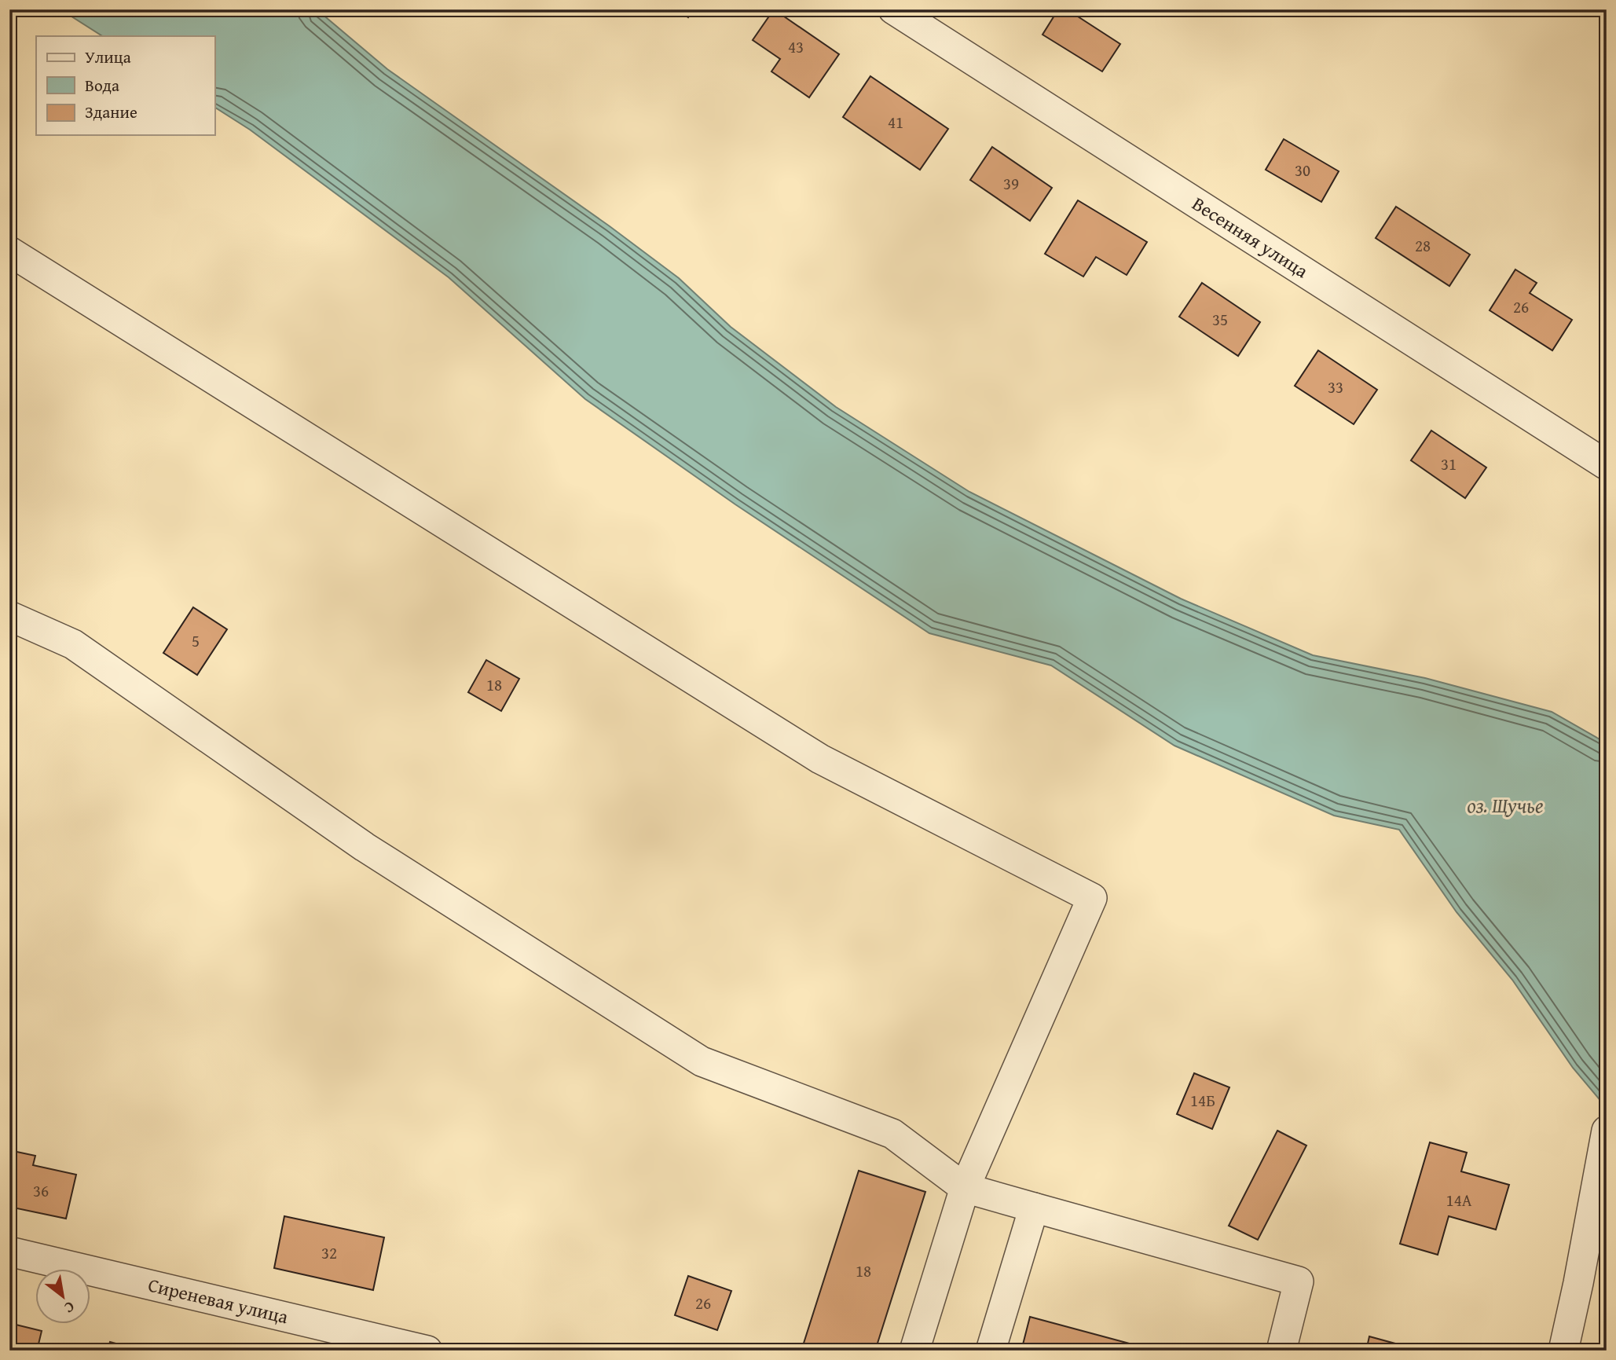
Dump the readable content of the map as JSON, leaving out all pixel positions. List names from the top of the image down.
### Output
{
  "streets": {
    "street": ["Весенняя улица", "Сиреневая улица"]
  },
  "water": ["оз. Щучье"],
  "house_numbers": [
    "43",
    "41",
    "30",
    "39",
    "28",
    "26",
    "35",
    "33",
    "31",
    "5",
    "18",
    "14Б",
    "36",
    "14А",
    "32",
    "18",
    "26"
  ],
  "legend": ["Улица", "Вода", "Здание"],
  "north": "bottom right"
}
